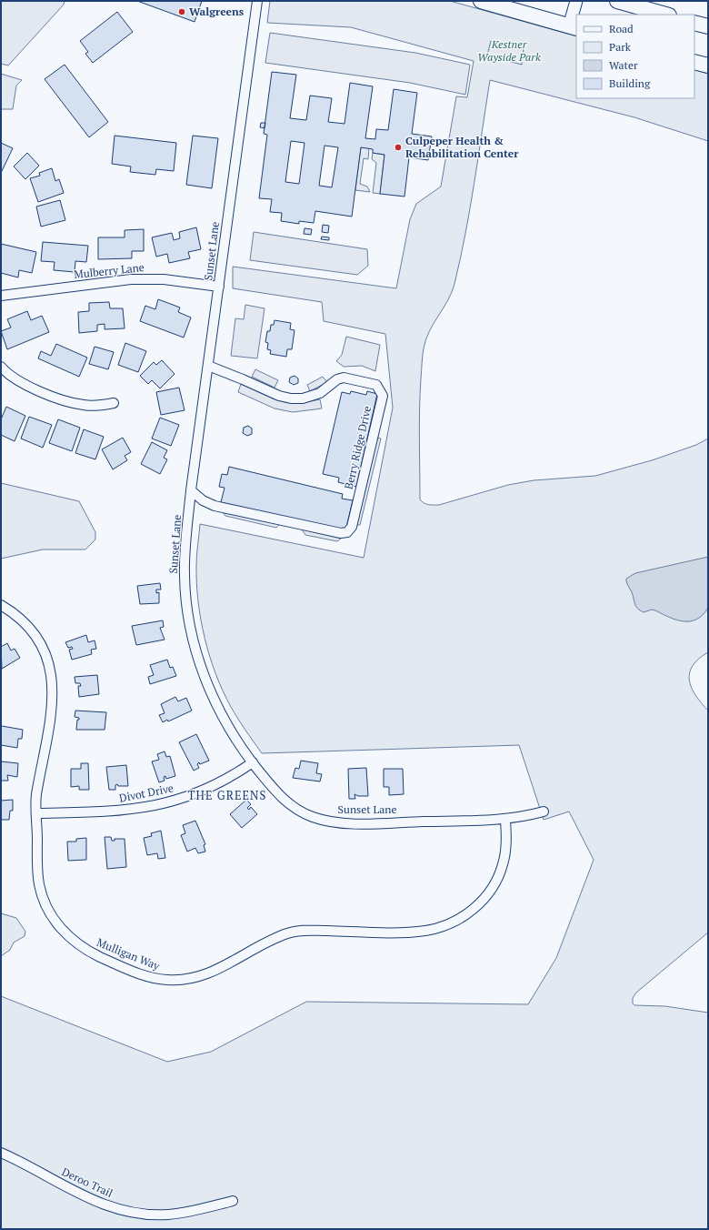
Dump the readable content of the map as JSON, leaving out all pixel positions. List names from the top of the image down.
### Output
{
  "streets": {
    "street": [
      "Sunset Lane",
      "Mulberry Lane",
      "Berry Ridge Drive",
      "Divot Drive",
      "Mulligan Way",
      "Deroo Trail"
    ]
  },
  "crossings": [
    ["Sunset Lane", "Mulberry Lane"],
    ["Sunset Lane", "Berry Ridge Drive"],
    ["Sunset Lane", "Divot Drive"],
    ["Sunset Lane", "Mulligan Way"],
    ["Divot Drive", "Mulligan Way"]
  ],
  "districts": ["THE GREENS"],
  "parks": ["Kestner Wayside Park"],
  "places": ["Walgreens", "Culpeper Health & Rehabilitation Center"],
  "legend": [
    "Road",
    "Park",
    "Water",
    "Building"
  ]
}
